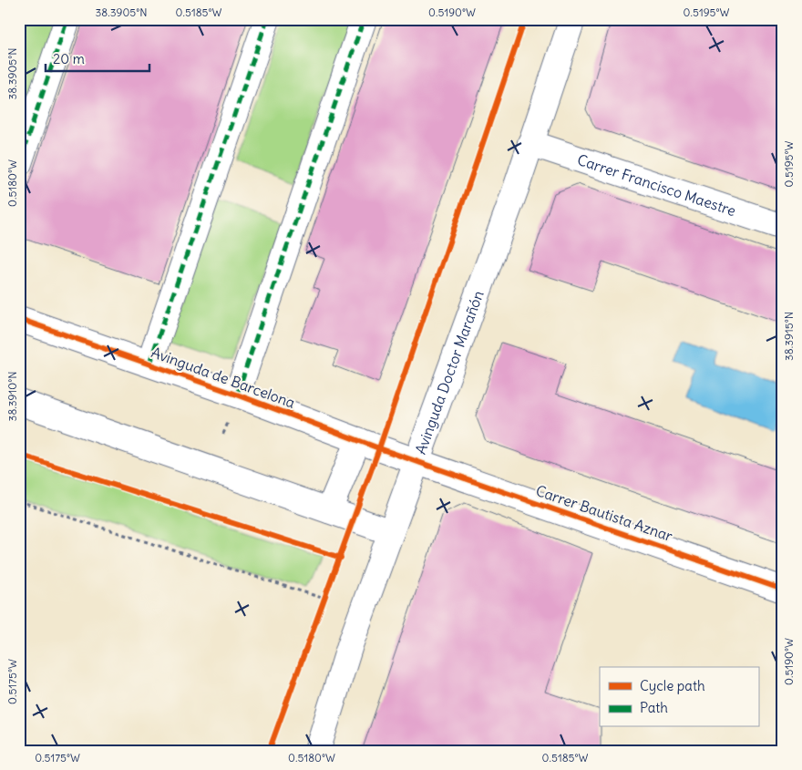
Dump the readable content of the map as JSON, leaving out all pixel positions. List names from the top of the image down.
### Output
{
  "streets": {
    "street": [
      "Carrer Francisco Maestre",
      "Avinguda Doctor Marañón",
      "Avinguda de Barcelona",
      "Carrer Bautista Aznar"
    ]
  },
  "crossings": [
    ["Carrer Francisco Maestre", "Avinguda Doctor Marañón"],
    ["Avinguda Doctor Marañón", "Avinguda de Barcelona"],
    ["Avinguda Doctor Marañón", "Carrer Bautista Aznar"],
    ["Avinguda de Barcelona", "Carrer Bautista Aznar"]
  ],
  "legend": ["Cycle path", "Path"],
  "scale_bar": "20 m",
  "coordinates": [
    "38.3905°N",
    "0.5185°W",
    "0.5190°W",
    "0.5195°W",
    "0.5180°W",
    "38.3915°N",
    "38.3910°N",
    "0.5175°W"
  ]
}
